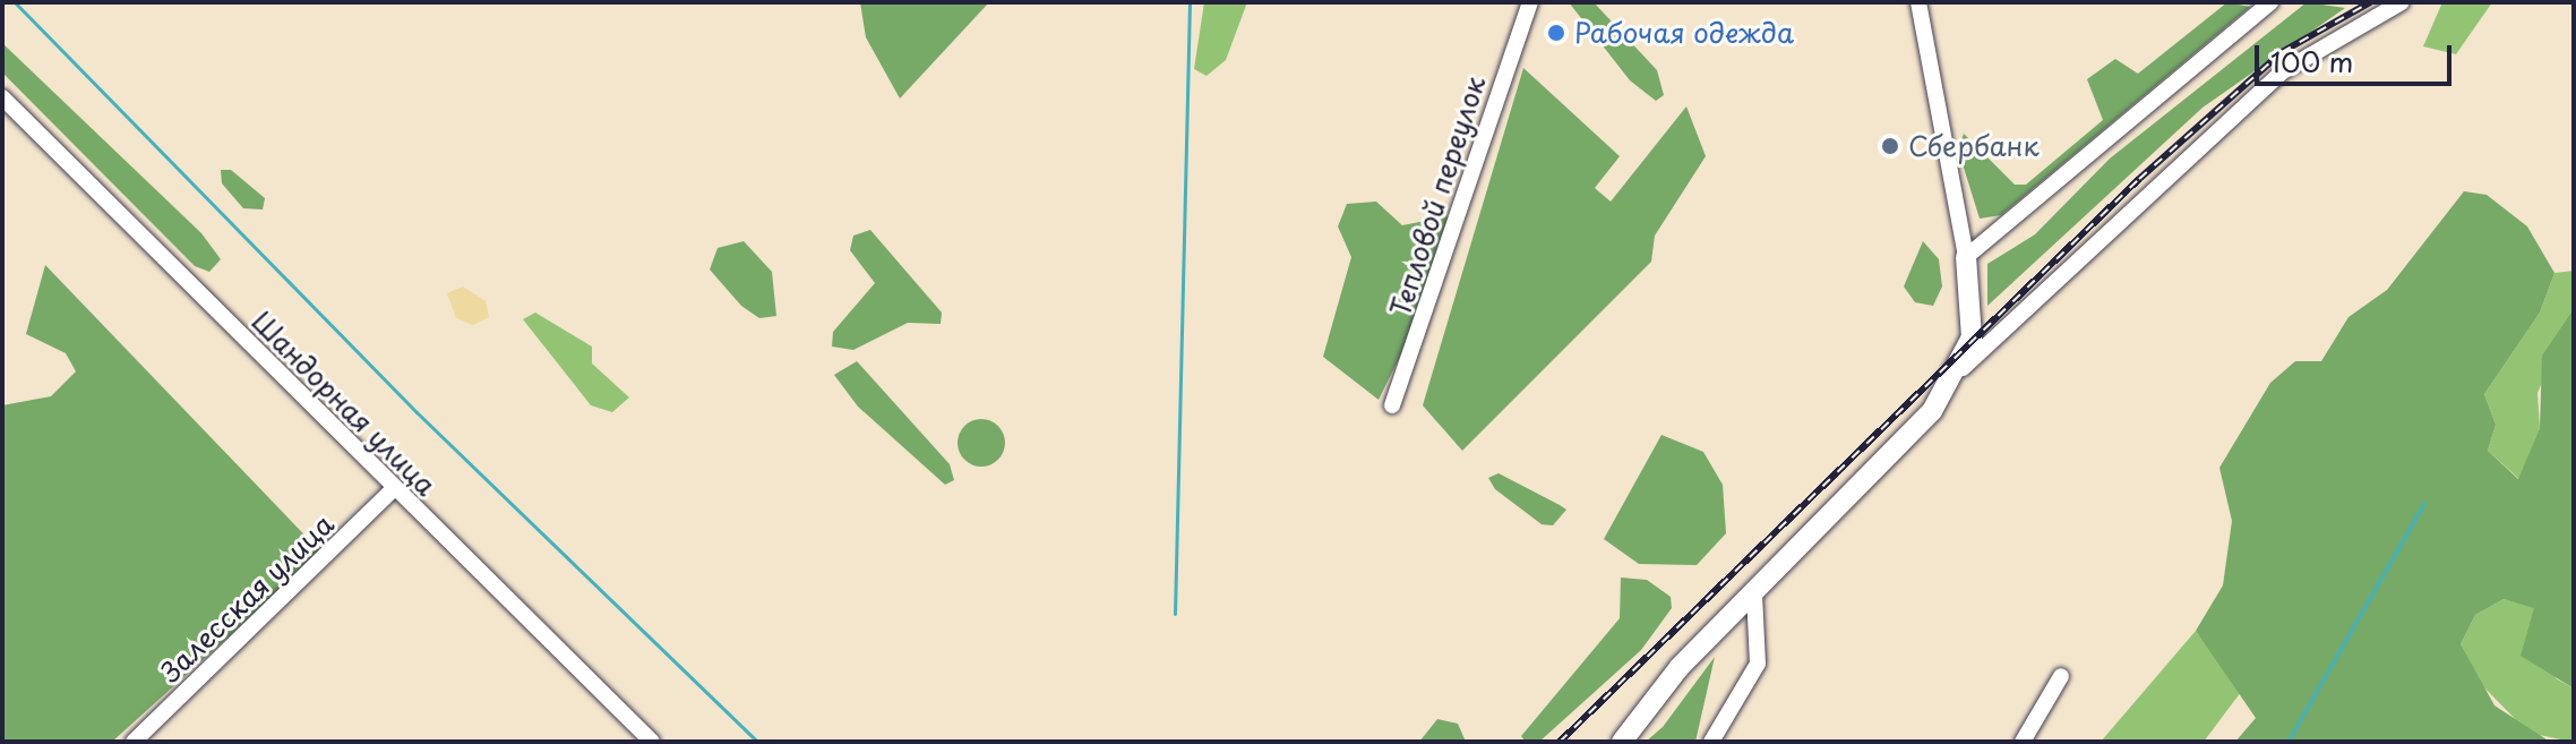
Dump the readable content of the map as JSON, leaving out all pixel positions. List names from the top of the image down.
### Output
{
  "streets": {
    "street": ["Тепловой переулок", "Шандорная улица", "Залесская улица"]
  },
  "crossings": [
    ["Шандорная улица", "Залесская улица"]
  ],
  "places": ["Рабочая одежда", "Сбербанк"],
  "scale_bar": "100 m"
}
